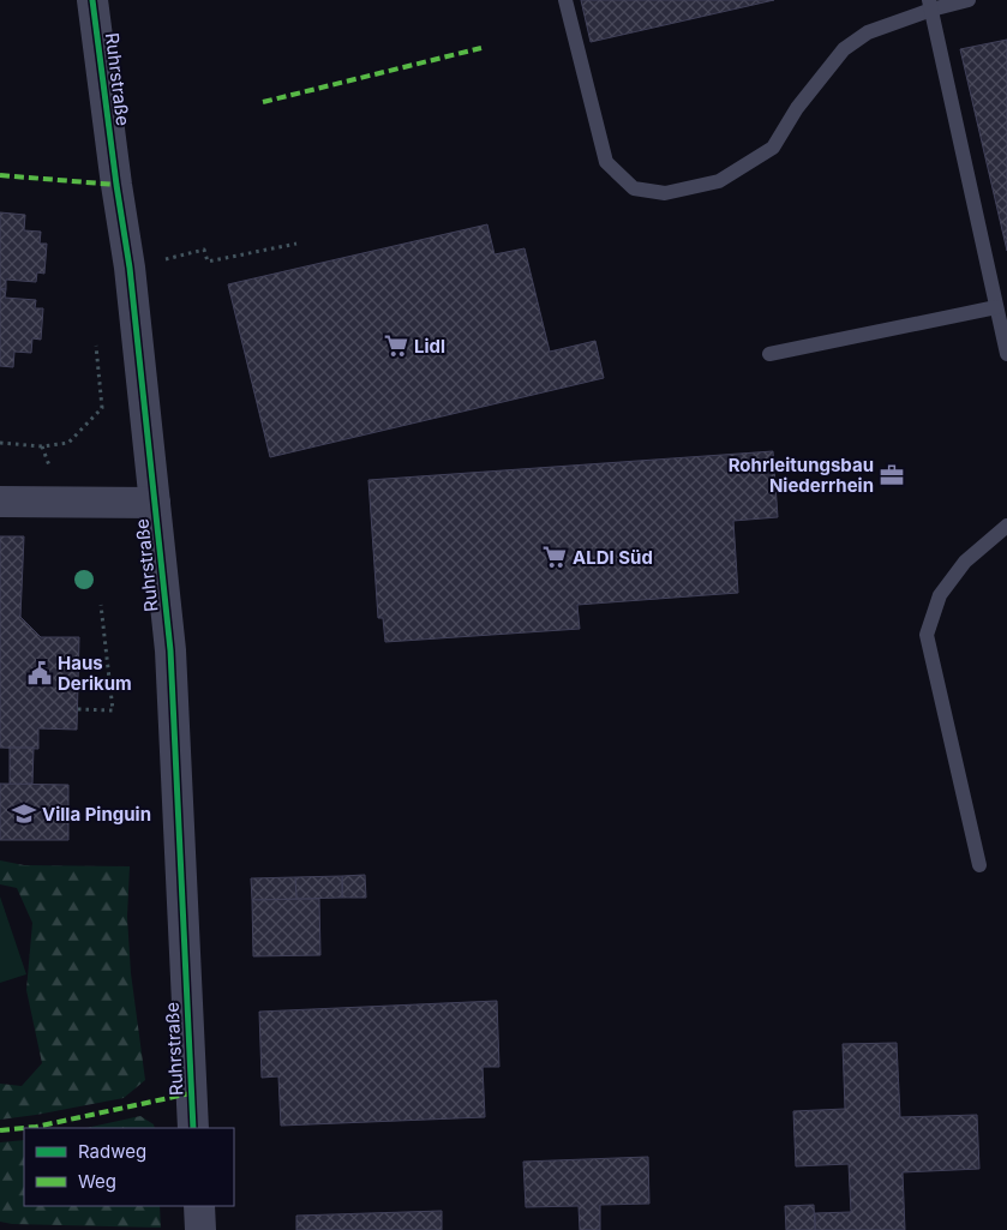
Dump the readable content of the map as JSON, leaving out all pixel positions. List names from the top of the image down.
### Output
{
  "streets": {
    "street": ["Ruhrstraße"]
  },
  "places": {
    "supermarket": ["Lidl", "ALDI Süd"],
    "office": ["Rohrleitungsbau Niederrhein"],
    "public building": ["Haus Derikum"],
    "school or university": ["Villa Pinguin"]
  },
  "legend": ["Radweg", "Weg"]
}
